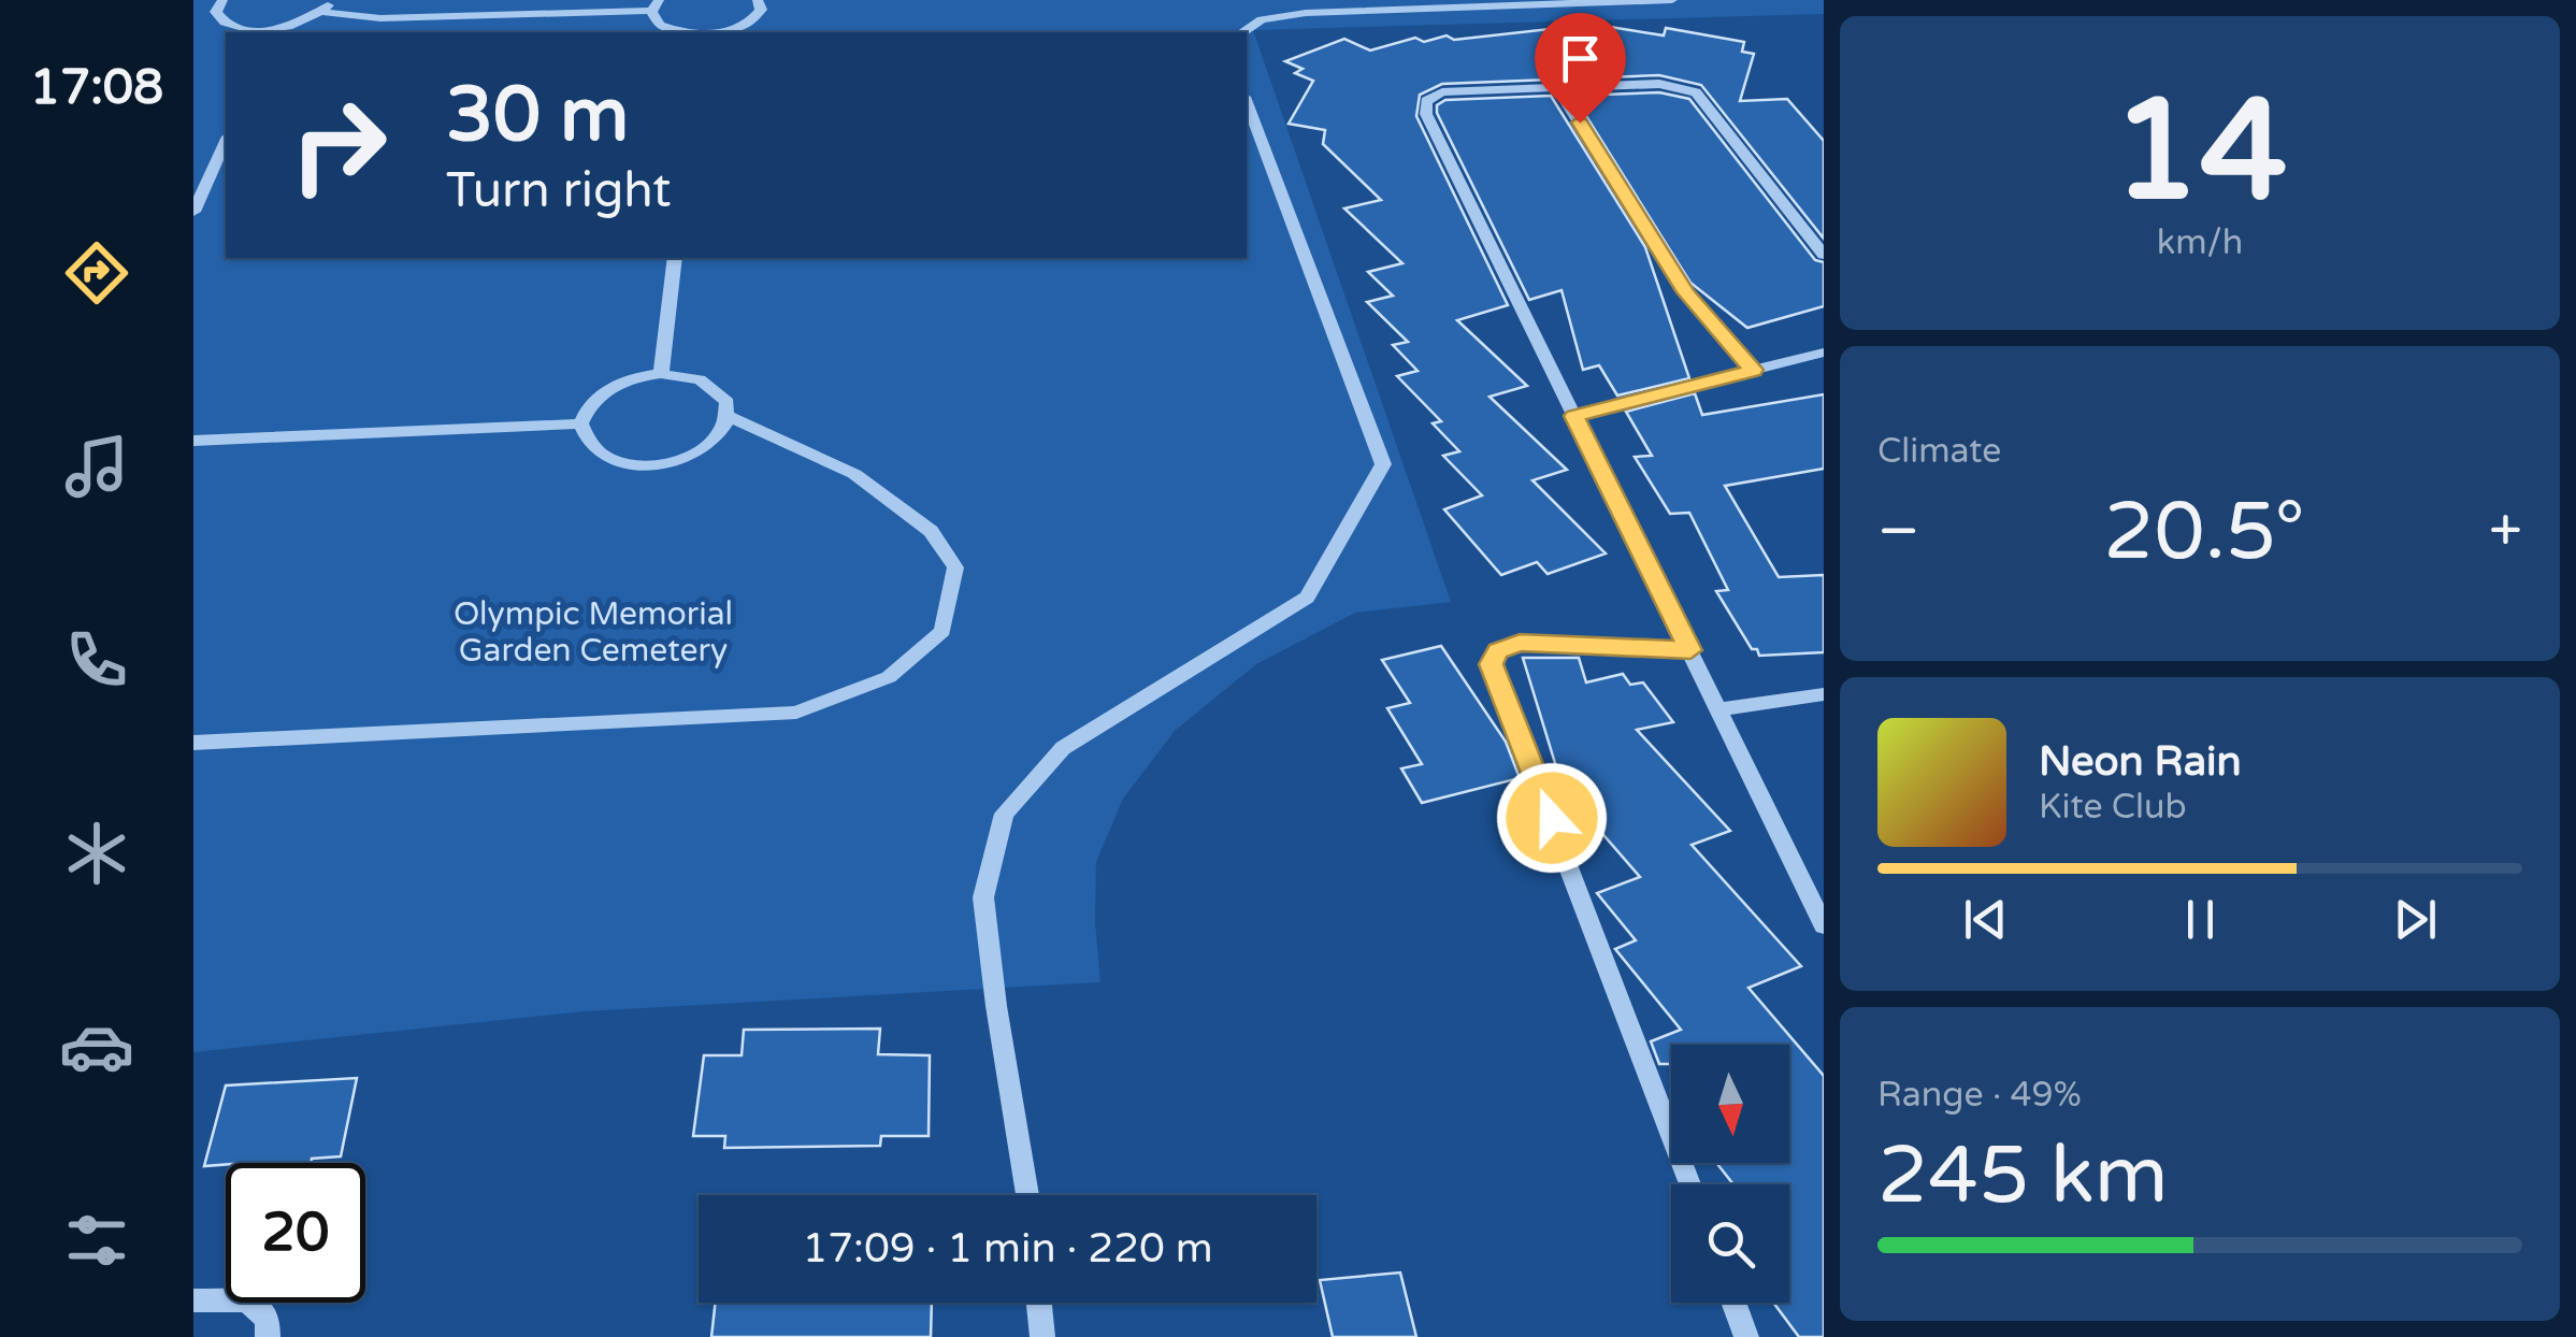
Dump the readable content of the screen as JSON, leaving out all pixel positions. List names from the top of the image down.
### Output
{
  "parks": ["Olympic Memorial Garden Cemetery"],
  "north": "bottom",
  "page": {
    "tabs": "17:08",
    "tile": [
      ["14", "km/h"],
      "Climate",
      ["Range · 49%", "245 km"]
    ],
    "turn": ["30 m", "Turn right"],
    "heat": ["−", "20.5°", "+"],
    "song": ["Neon Rain", "Kite Club"],
    "limit": "20",
    "trip": "17:09 · 1 min · 220 m"
  }
}
